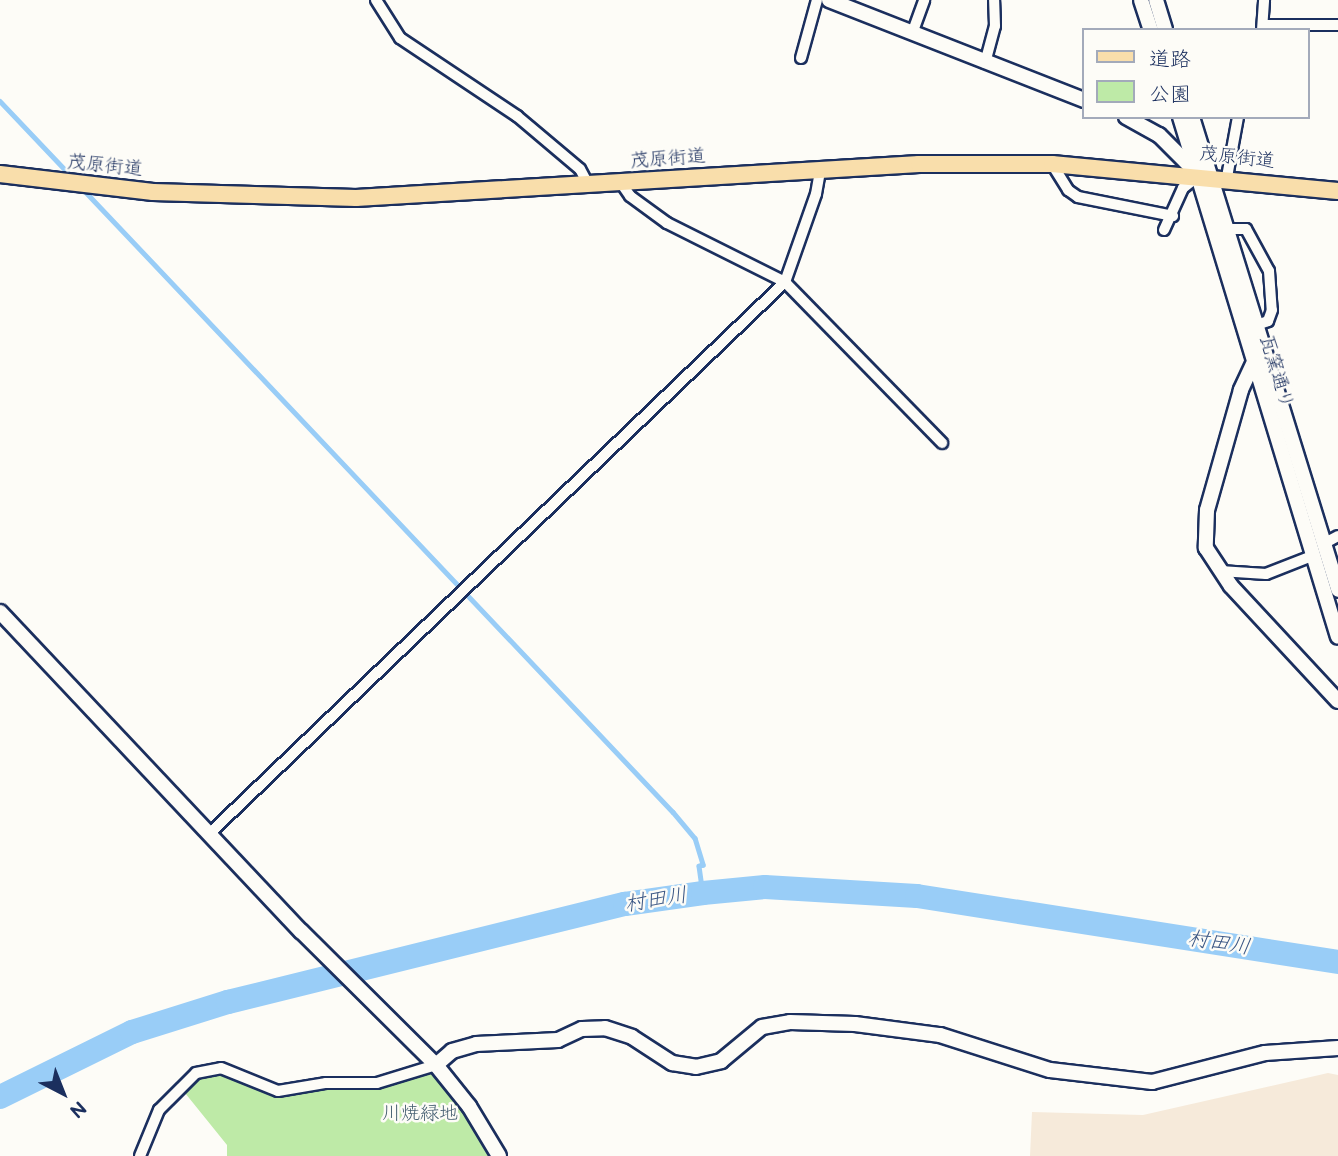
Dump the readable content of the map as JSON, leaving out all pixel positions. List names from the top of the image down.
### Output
{
  "streets": {
    "main road": ["茂原街道"],
    "street": ["瓦窯通り"]
  },
  "crossings": [
    ["茂原街道", "瓦窯通り"]
  ],
  "water": ["村田川"],
  "parks": ["川焼緑地"],
  "legend": ["道路", "公園"],
  "north": "bottom right"
}
